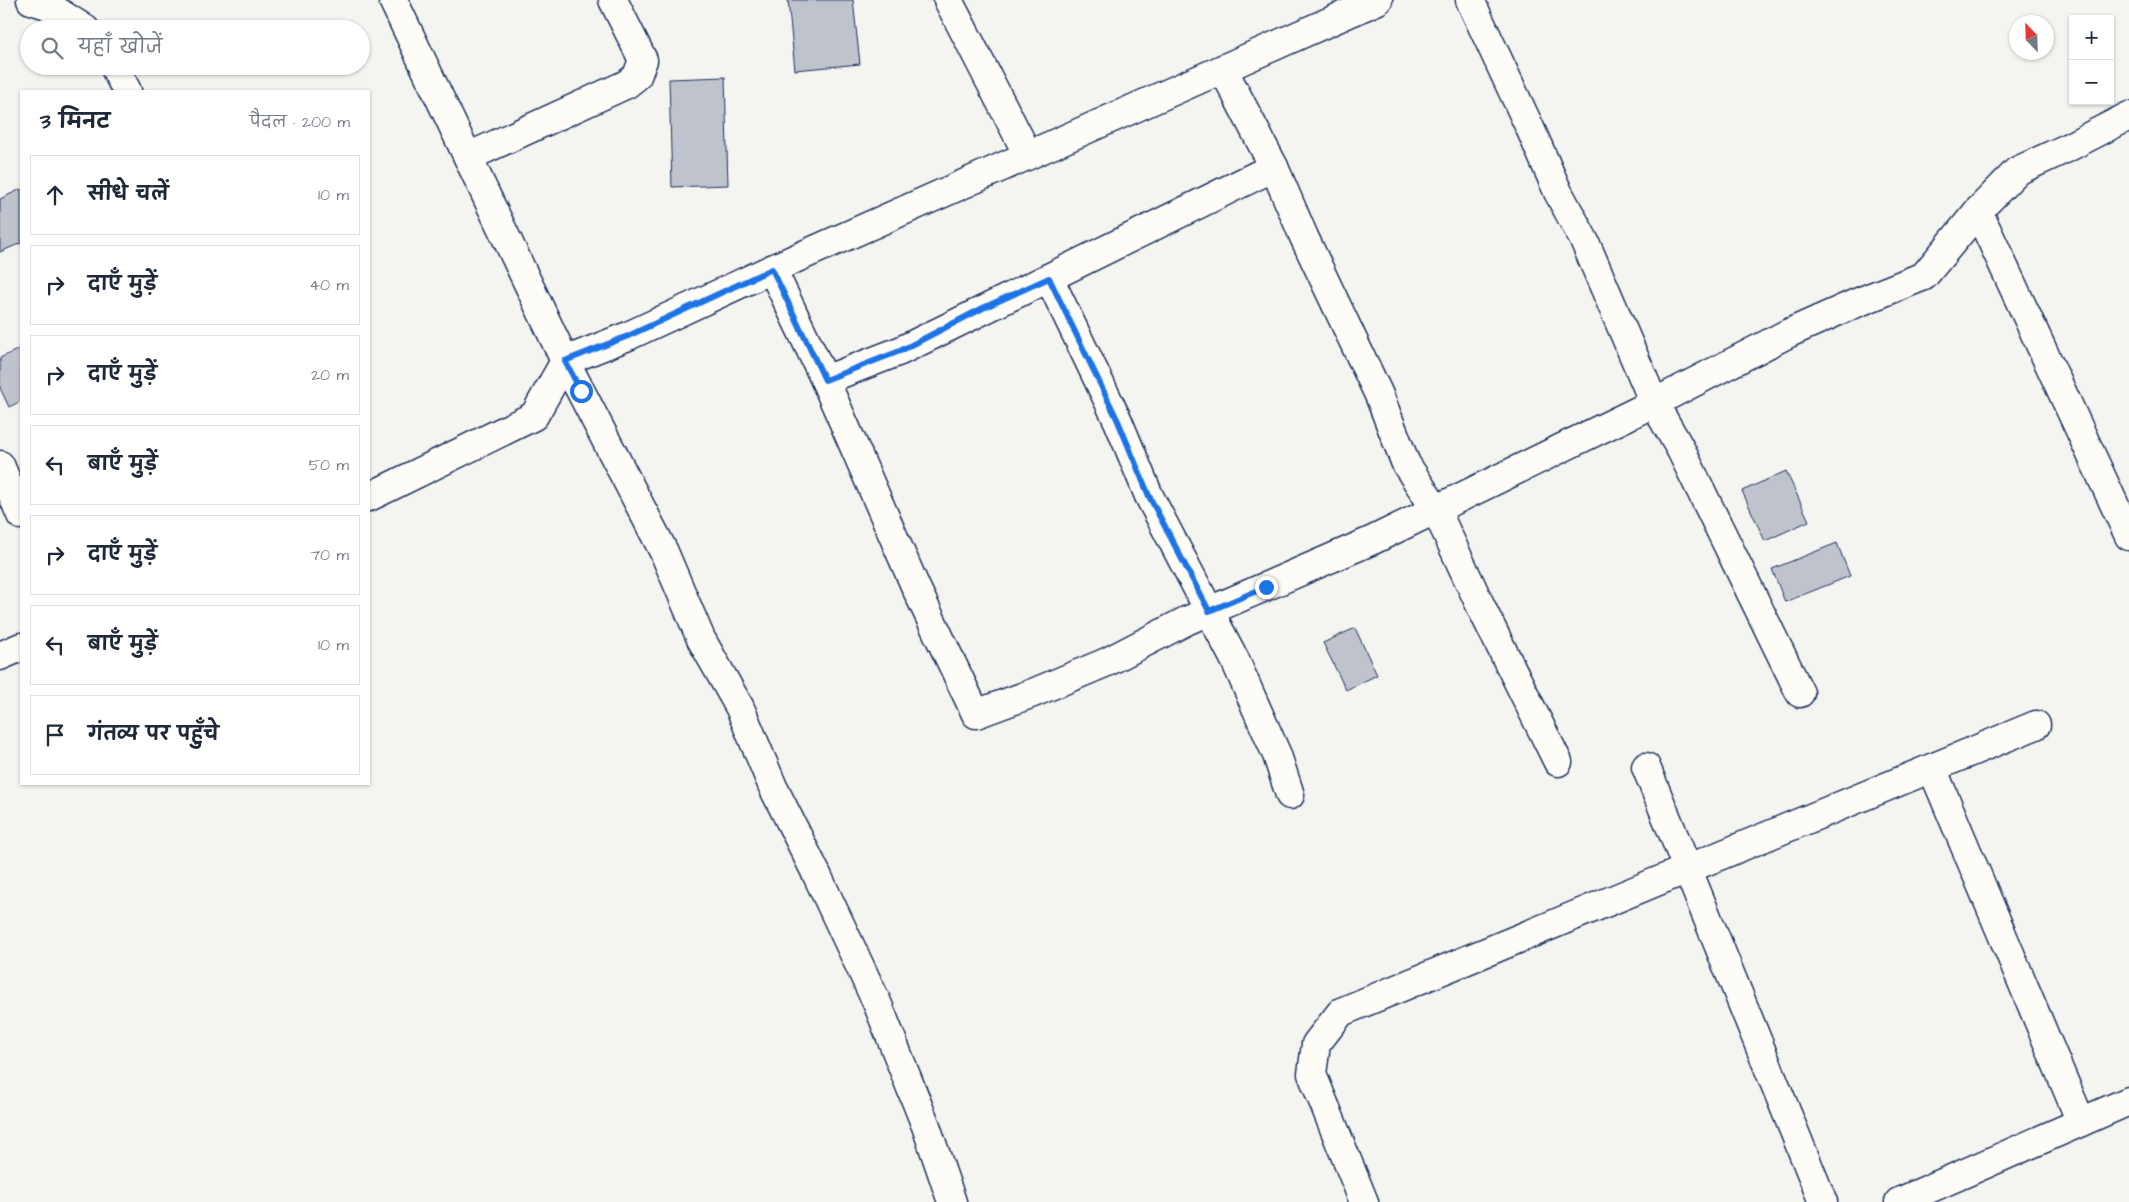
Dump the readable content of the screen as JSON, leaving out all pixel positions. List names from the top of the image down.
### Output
{
  "north": "top left",
  "page": {
    "map_buttons": ["+", "−"],
    "search": "यहाँ खोजें",
    "heading": ["3 मिनट", "पैदल · 200 m"],
    "list": [
      ["सीधे चलें", "10 m"],
      ["दाएँ मुड़ें", "40 m"],
      ["दाएँ मुड़ें", "20 m"],
      ["बाएँ मुड़ें", "50 m"],
      ["दाएँ मुड़ें", "70 m"],
      ["बाएँ मुड़ें", "10 m"],
      "गंतव्य पर पहुँचे"
    ]
  }
}
